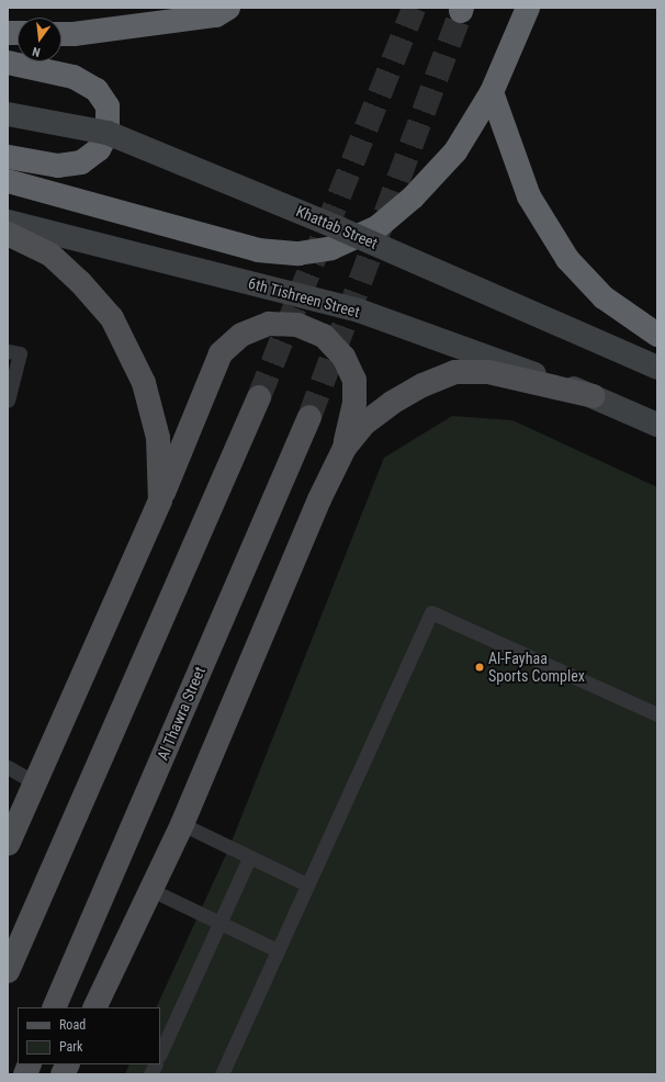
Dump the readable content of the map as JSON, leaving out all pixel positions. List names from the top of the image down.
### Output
{
  "streets": {
    "main road": ["Khattab Street", "6th Tishreen Street", "Al Thawra Street"]
  },
  "places": ["Al-Fayhaa Sports Complex"],
  "legend": ["Road", "Park"],
  "north": "bottom"
}
